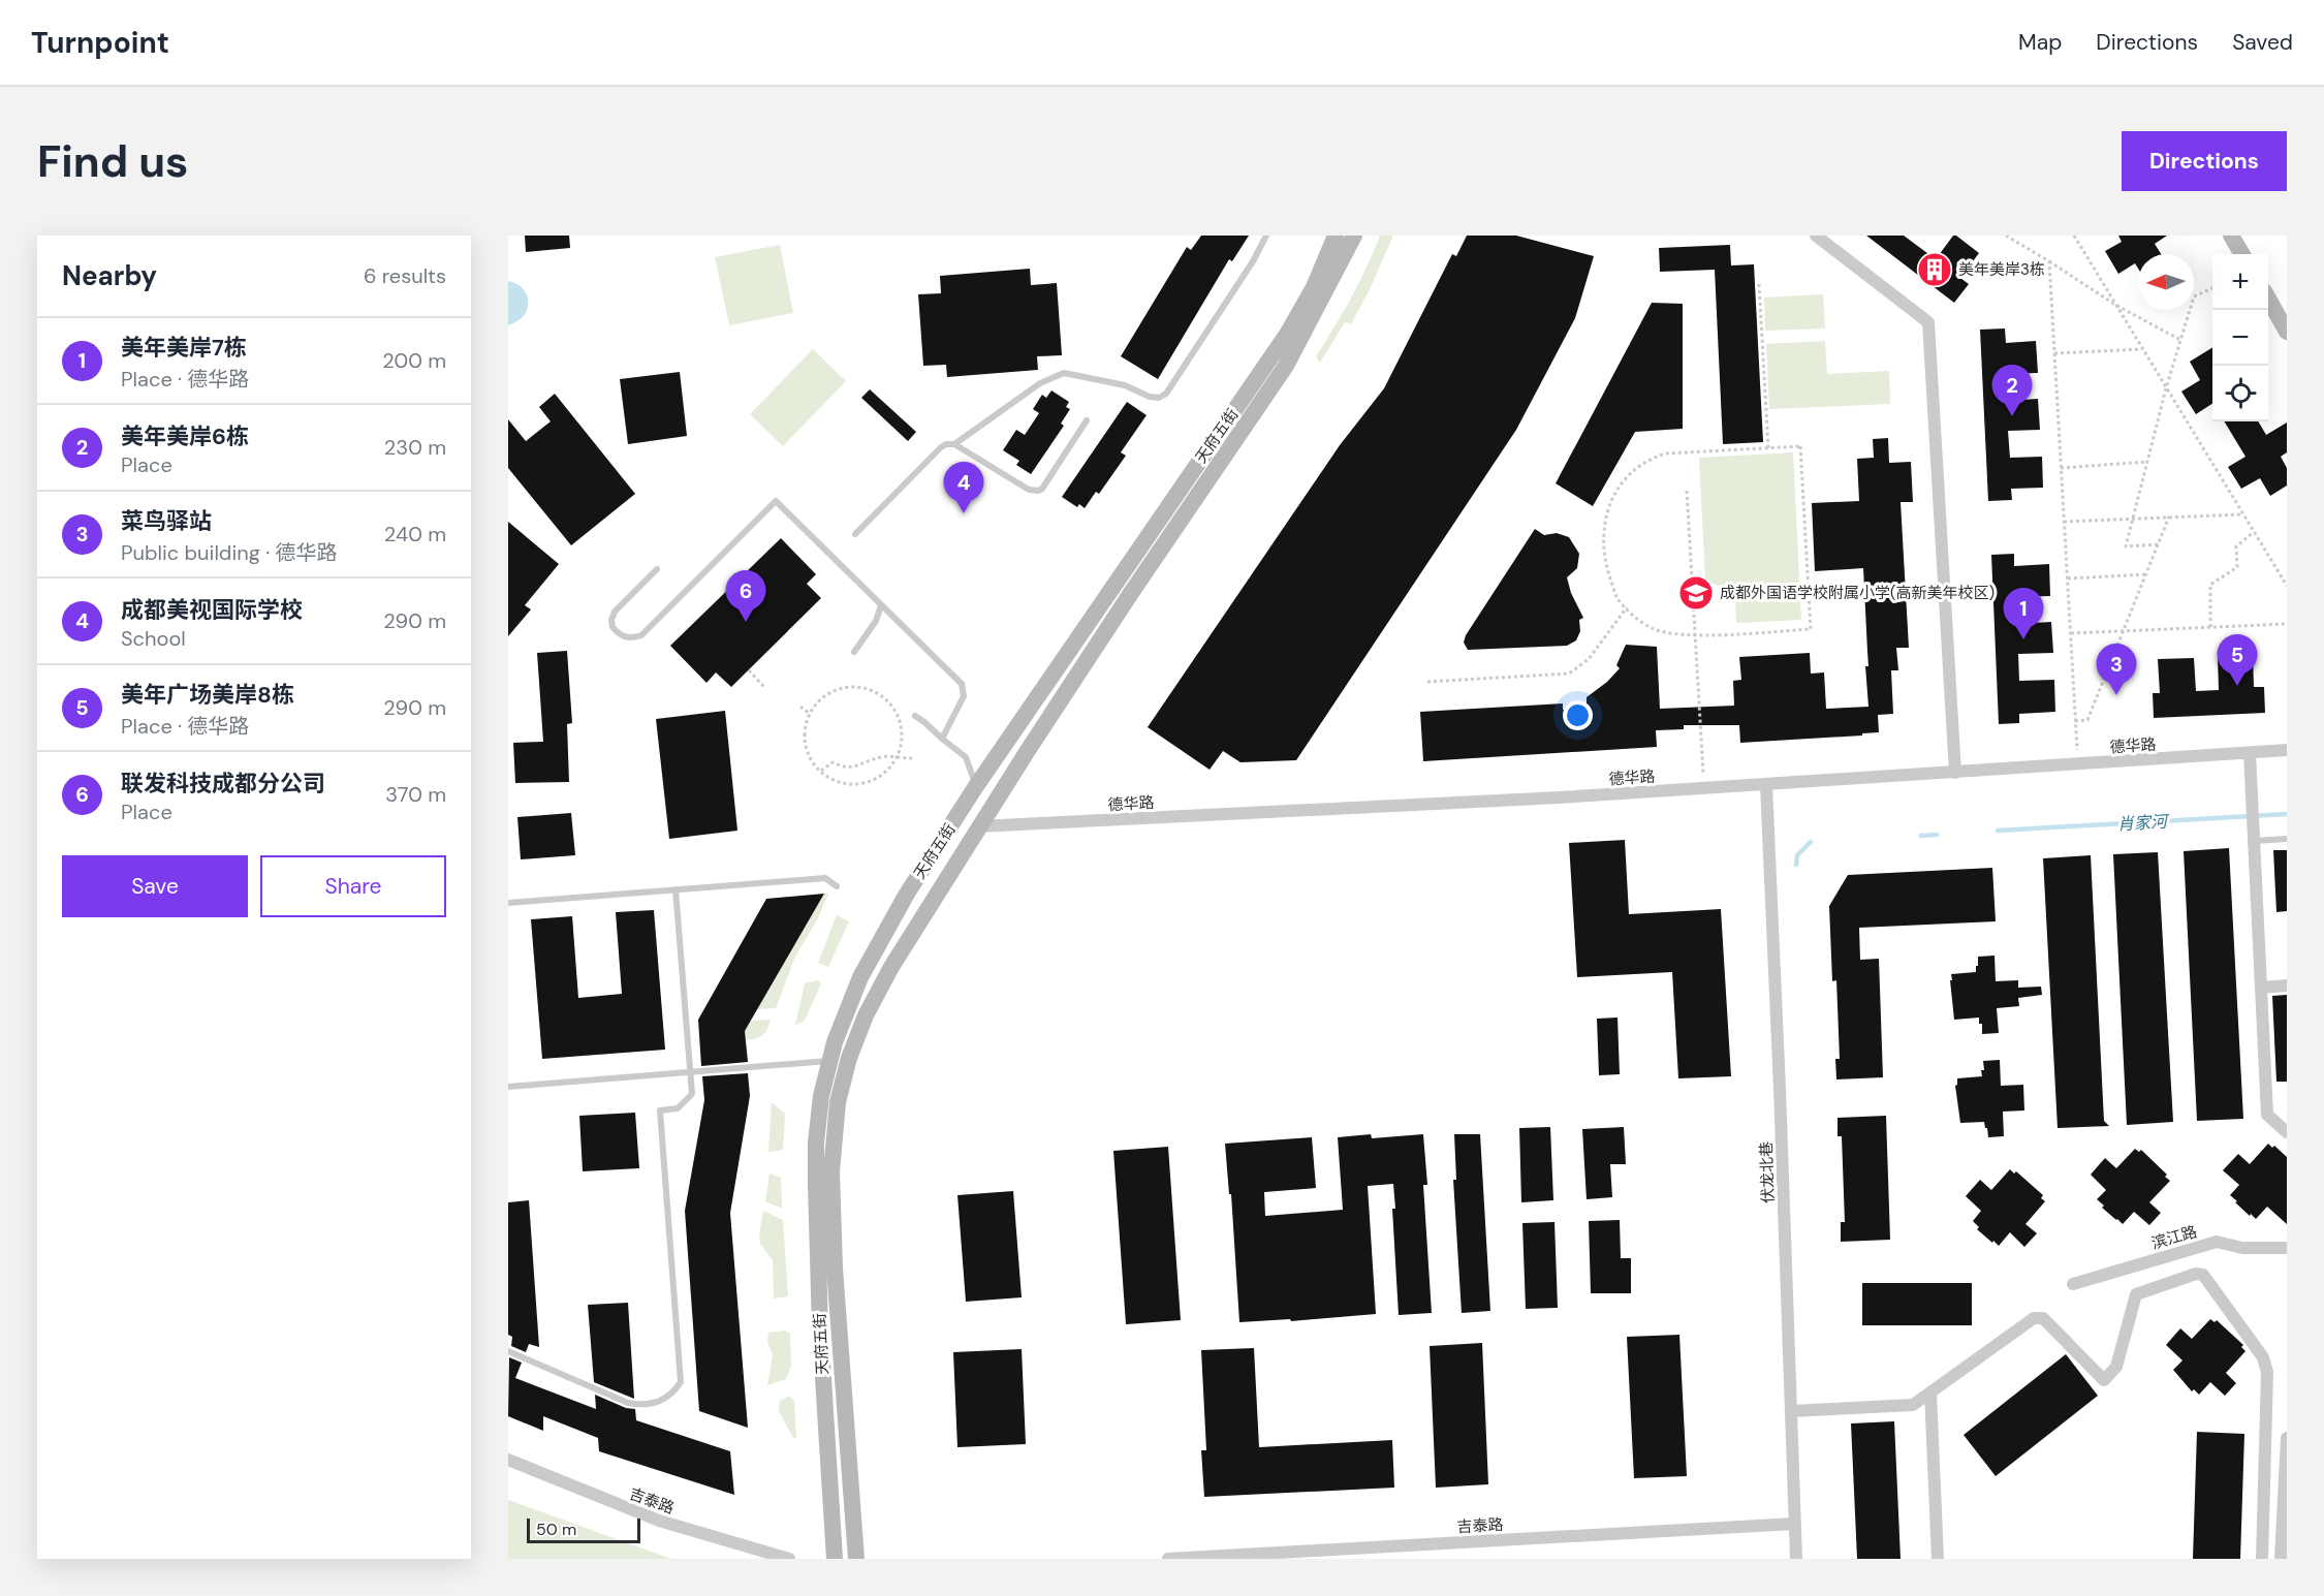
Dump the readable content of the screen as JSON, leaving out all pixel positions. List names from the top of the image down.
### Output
{
  "streets": {
    "street": [
      "天府五街",
      "德华路",
      "伏龙北巷",
      "滨江路",
      "吉泰路"
    ]
  },
  "crossings": [
    ["天府五街", "德华路"],
    ["德华路", "伏龙北巷"],
    ["伏龙北巷", "吉泰路"]
  ],
  "water": ["肖家河"],
  "places": {
    "building": ["美年美岸3栋"],
    "school or university": ["成都外国语学校附属小学(高新美年校区)"]
  },
  "scale_bar": "50 m",
  "north": "left",
  "page": {
    "header": "Turnpoint",
    "nav": ["Map", "Directions", "Saved"],
    "buttons": [
      "Directions",
      ["Save", "Share"]
    ],
    "title": "Find us",
    "heading": ["Nearby", "6 results"],
    "map_buttons": ["+", "−"],
    "list": [
      {
        "mark": "1",
        "name": "美年美岸7栋",
        "note": "Place · 德华路",
        "value": "200 m"
      },
      {
        "mark": "2",
        "name": "美年美岸6栋",
        "note": "Place",
        "value": "230 m"
      },
      {
        "mark": "3",
        "name": "菜鸟驿站",
        "note": "Public building · 德华路",
        "value": "240 m"
      },
      {
        "mark": "4",
        "name": "成都美视国际学校",
        "note": "School",
        "value": "290 m"
      },
      {
        "mark": "5",
        "name": "美年广场美岸8栋",
        "note": "Place · 德华路",
        "value": "290 m"
      },
      {
        "mark": "6",
        "name": "联发科技成都分公司",
        "note": "Place",
        "value": "370 m"
      }
    ],
    "pins": [
      "2",
      "4",
      "6",
      "1",
      "5",
      "3"
    ],
    "scale": "50 m"
  }
}
